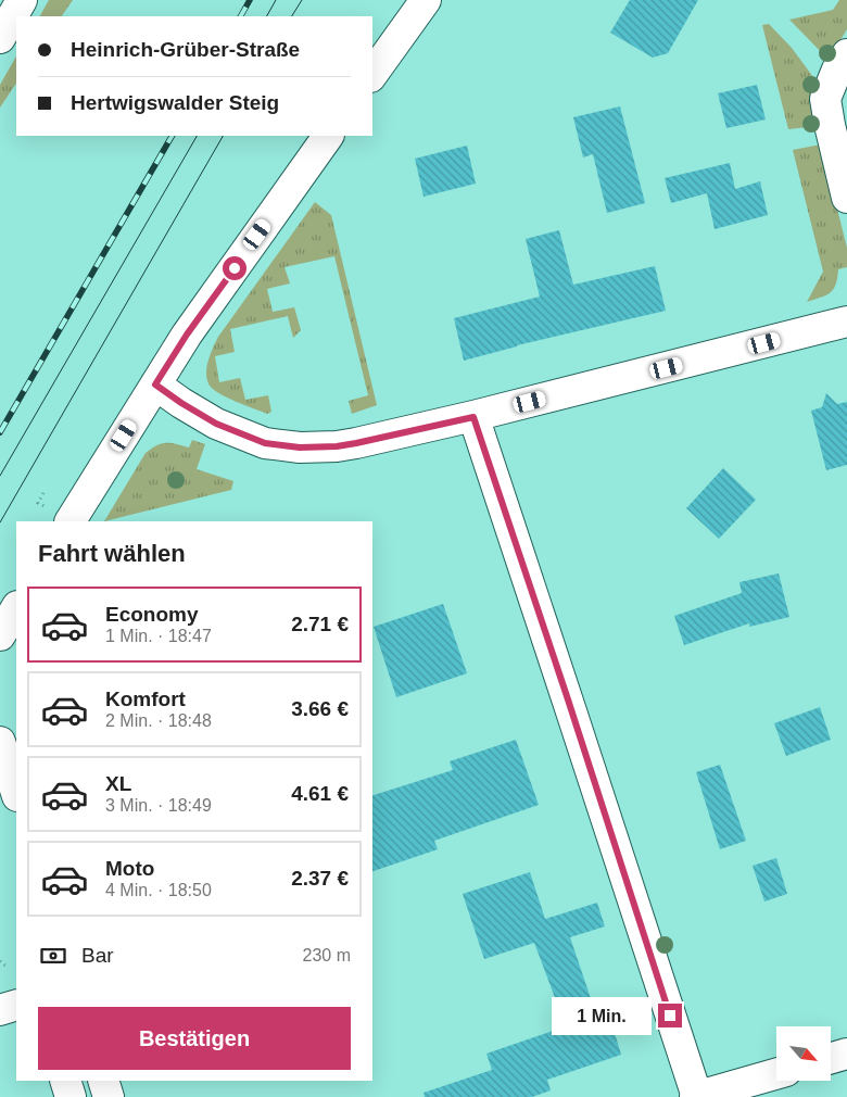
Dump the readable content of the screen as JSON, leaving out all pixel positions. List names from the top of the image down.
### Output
{
  "north": "bottom right",
  "page": {
    "banner": ["Heinrich-Grüber-Straße", "Hertwigswalder Steig"],
    "heading": "Fahrt wählen",
    "list": [
      {
        "name": "Economy",
        "note": "1 Min. · 18:47",
        "value": "2.71 €"
      },
      {
        "name": "Komfort",
        "note": "2 Min. · 18:48",
        "value": "3.66 €"
      },
      {
        "name": "XL",
        "note": "3 Min. · 18:49",
        "value": "4.61 €"
      },
      {
        "name": "Moto",
        "note": "4 Min. · 18:50",
        "value": "2.37 €"
      }
    ],
    "pay": ["Bar", "230 m"],
    "buttons": "Bestätigen",
    "bubble": "1 Min."
  }
}
